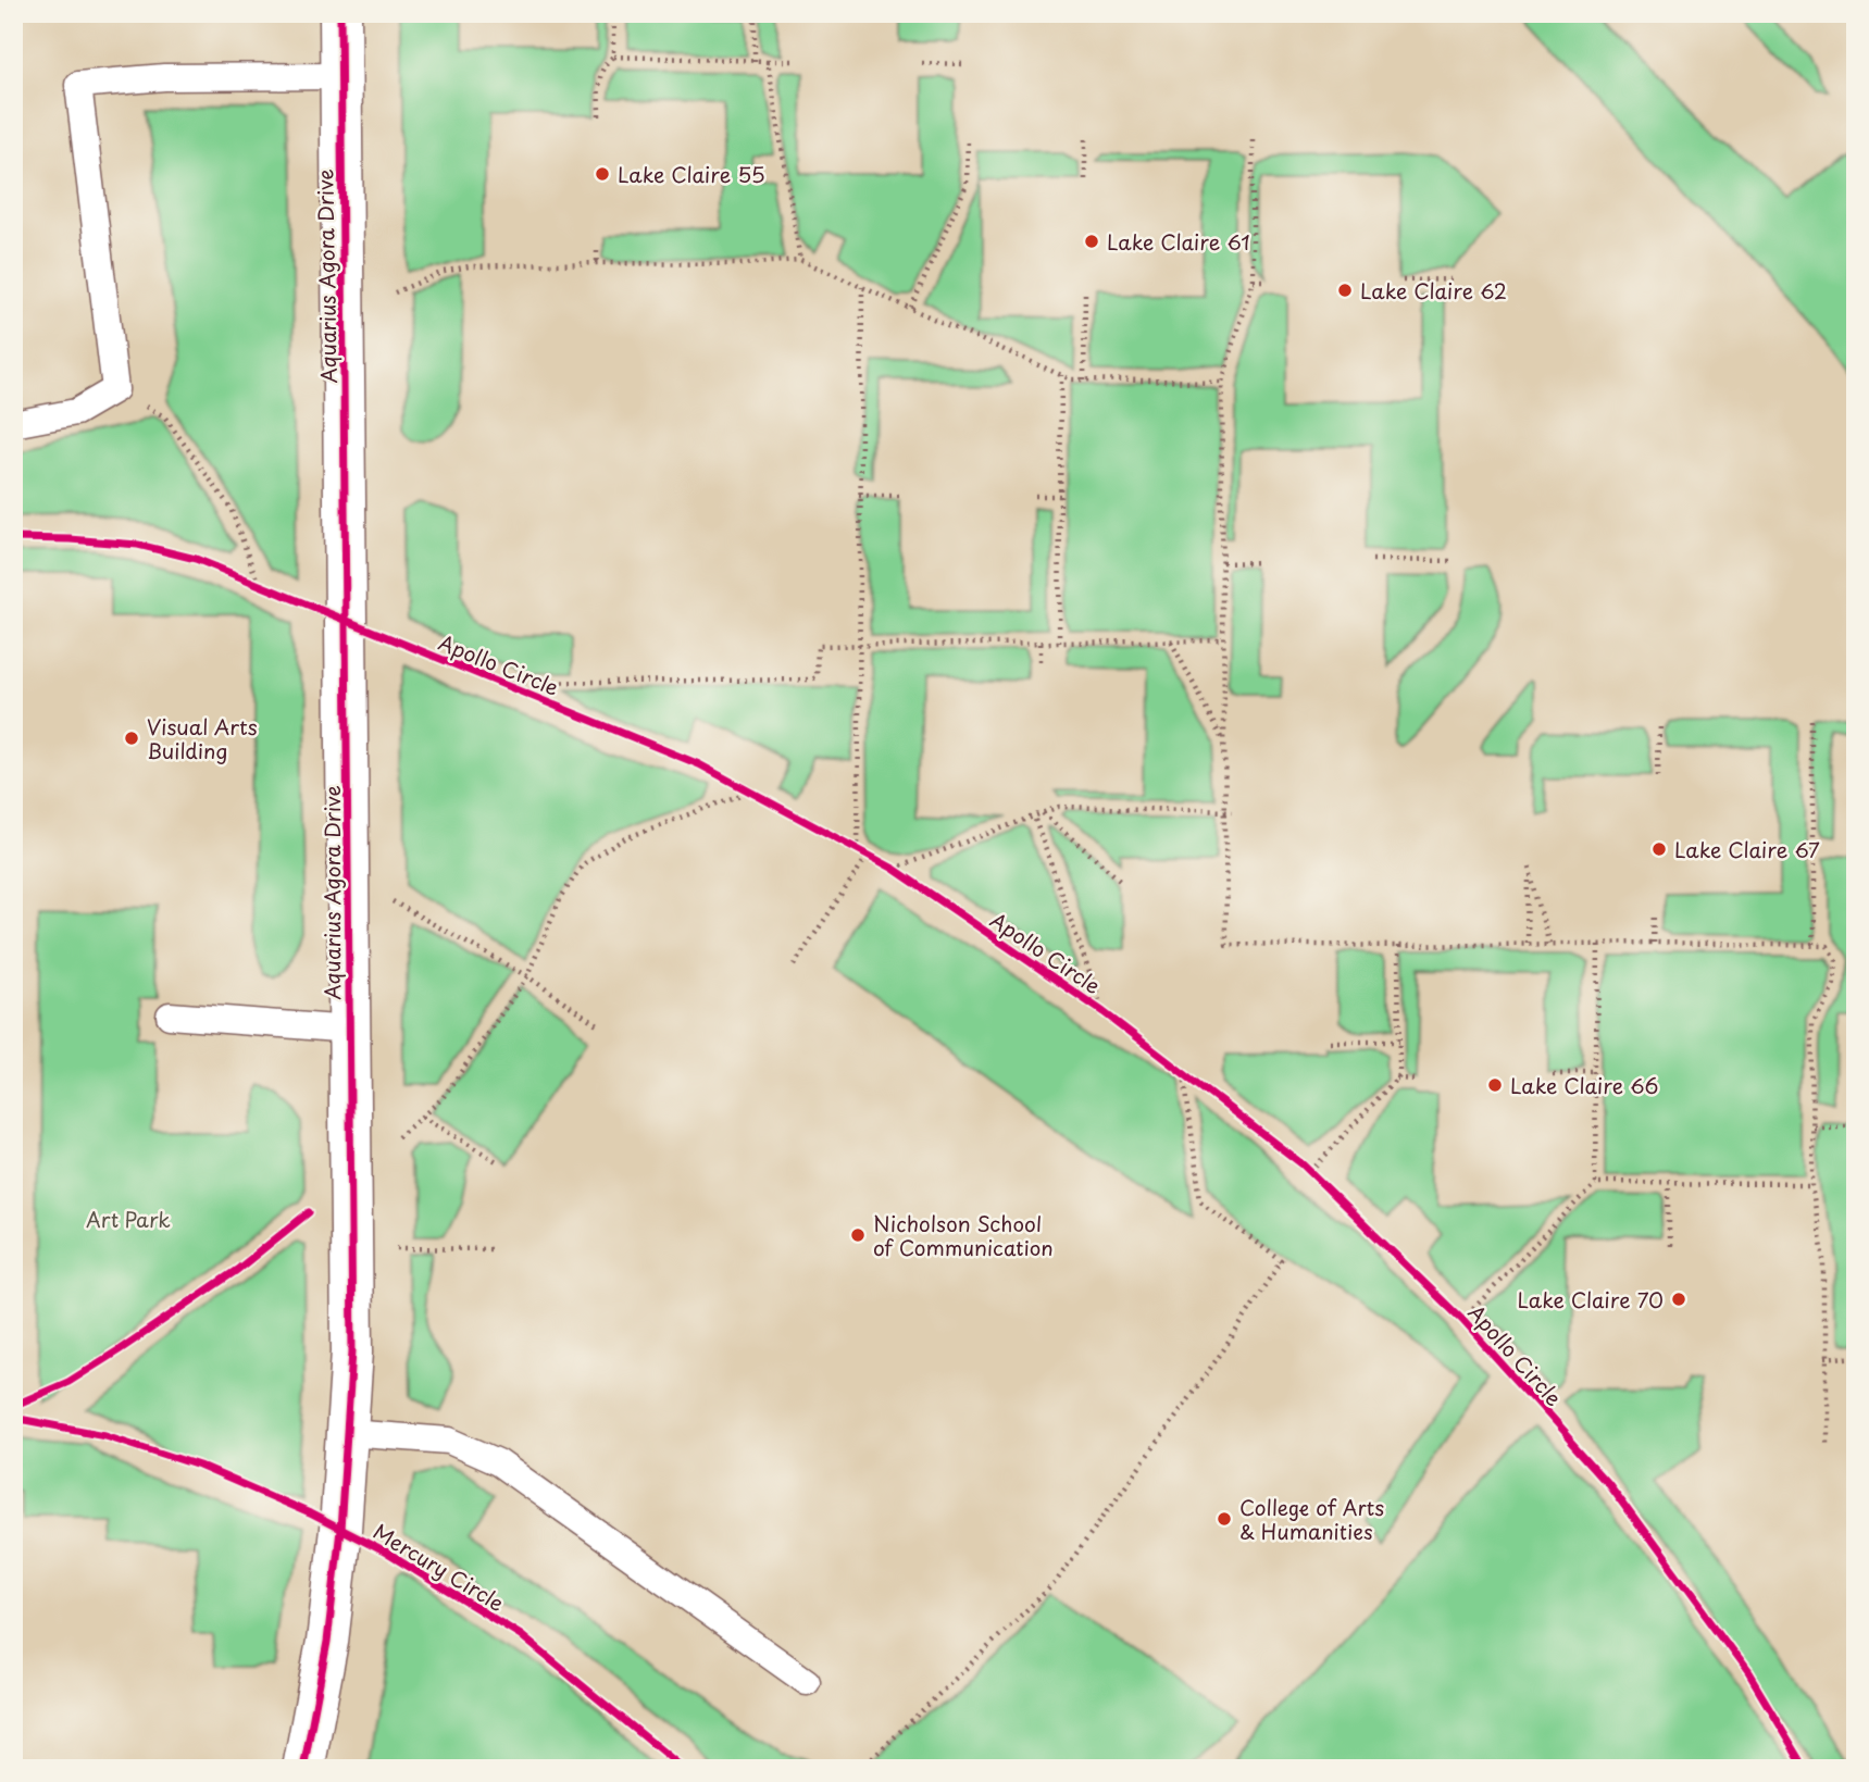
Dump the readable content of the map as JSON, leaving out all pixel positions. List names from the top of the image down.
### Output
{
  "streets": {
    "street": ["Aquarius Agora Drive"],
    "cycle path": ["Apollo Circle", "Mercury Circle"]
  },
  "parks": ["Art Park"],
  "places": [
    "Lake Claire 55",
    "Lake Claire 61",
    "Lake Claire 62",
    "Visual Arts Building",
    "Lake Claire 67",
    "Lake Claire 66",
    "Nicholson School of Communication",
    "Lake Claire 70",
    "College of Arts & Humanities"
  ]
}
